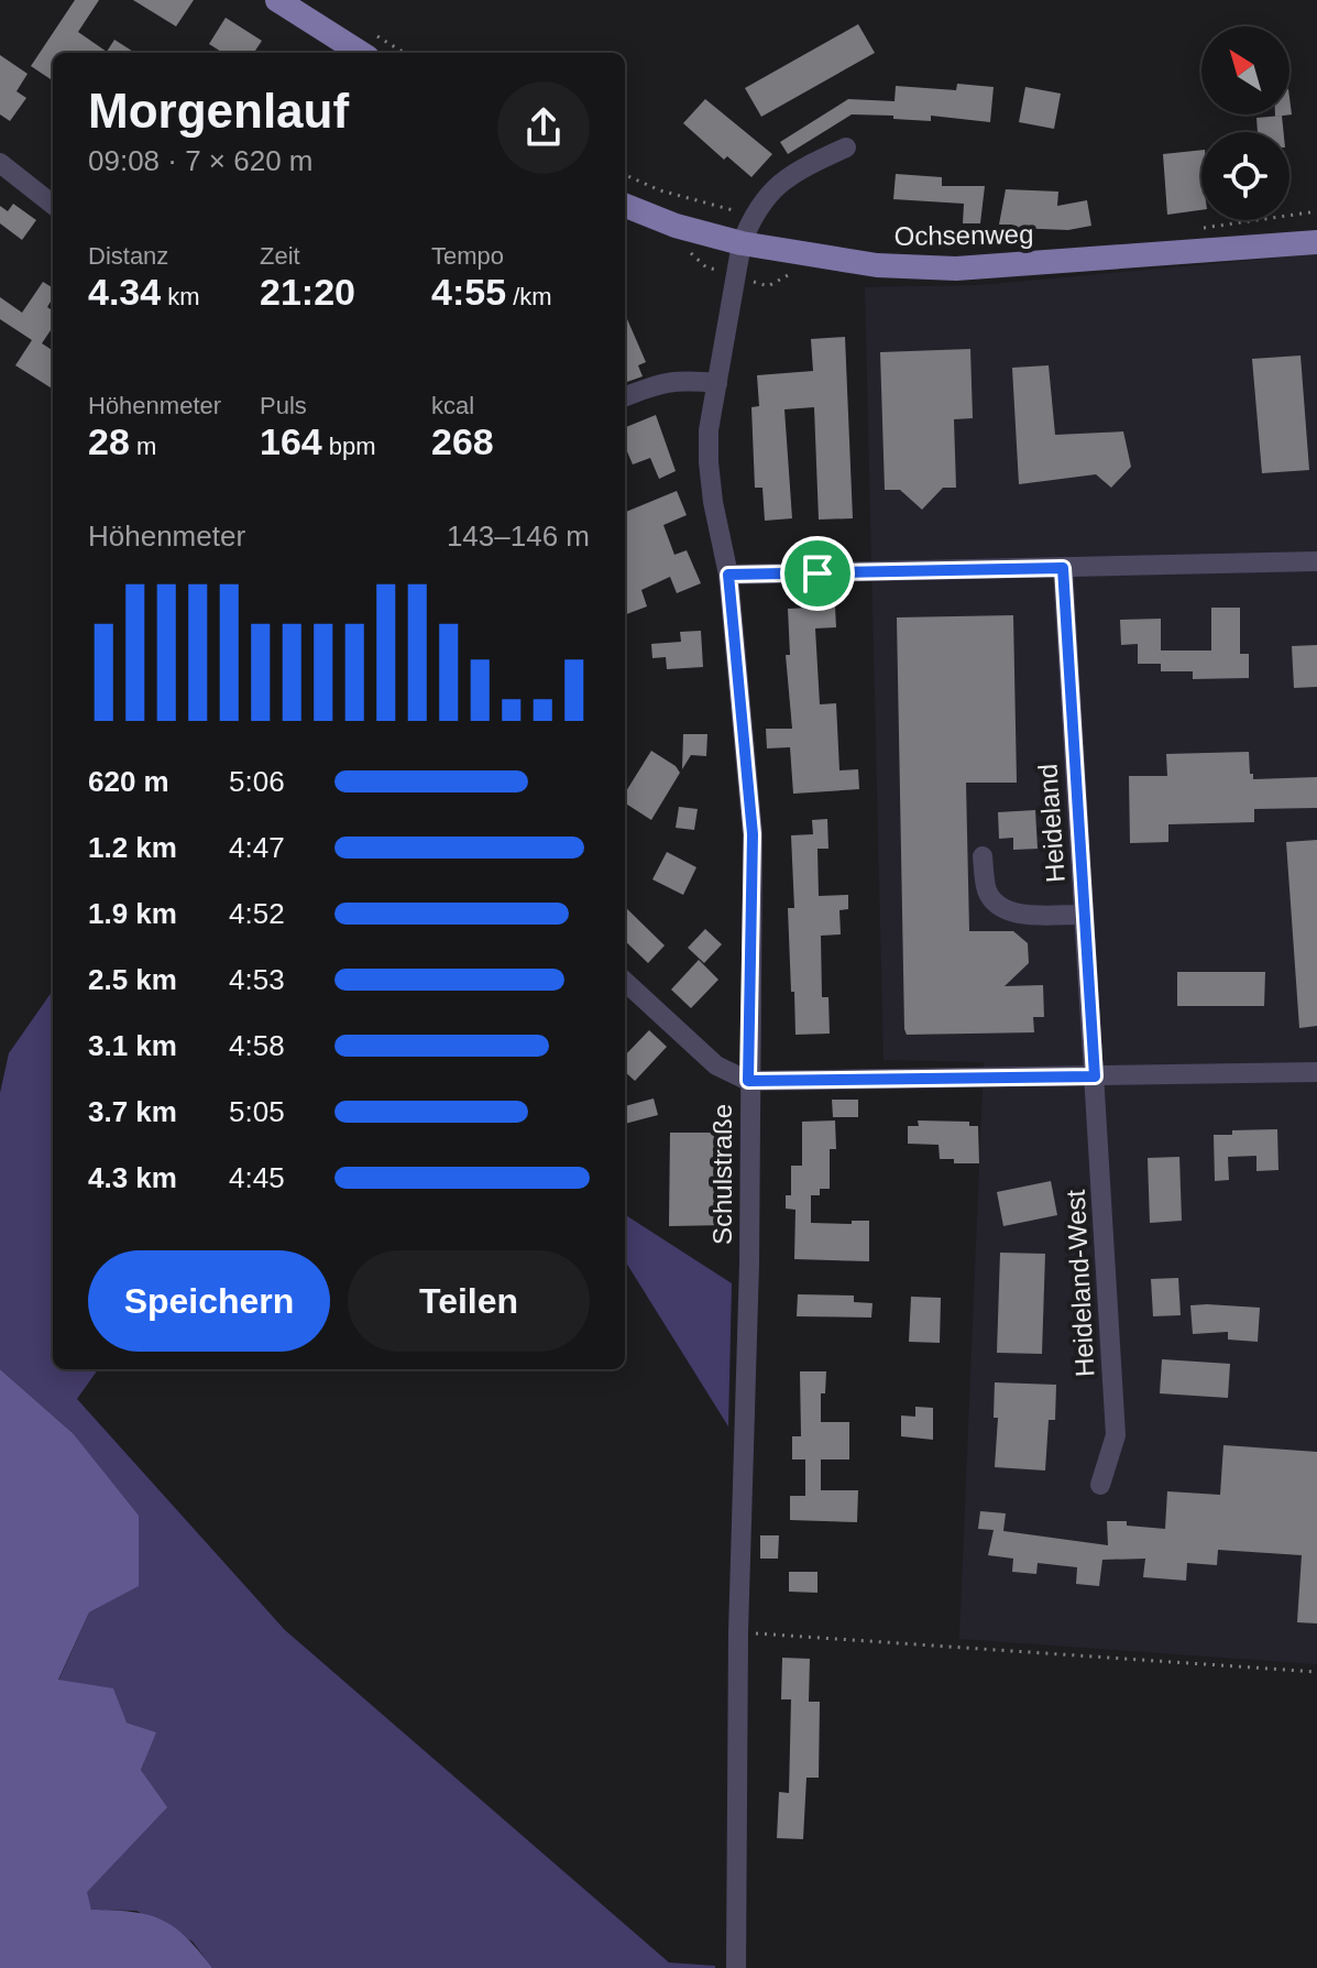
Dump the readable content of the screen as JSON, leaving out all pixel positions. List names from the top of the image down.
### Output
{
  "streets": {
    "main road": ["Ochsenweg"],
    "street": ["Heideland", "Schulstraße", "Heideland-West"]
  },
  "crossings": [
    ["Ochsenweg", "Schulstraße"],
    ["Heideland", "Heideland-West"]
  ],
  "north": "top left",
  "page": {
    "heading": ["Morgenlauf", "09:08 · 7 × 620 m"],
    "stats": [
      ["Distanz", "4.34 km"],
      ["Zeit", "21:20"],
      ["Tempo", "4:55 /km"],
      ["Höhenmeter", "28 m"],
      ["Puls", "164 bpm"],
      ["kcal", "268"]
    ],
    "chart": ["Höhenmeter", "143–146 m"],
    "list": [
      {
        "name": "620 m",
        "note": "5:06"
      },
      {
        "name": "1.2 km",
        "note": "4:47"
      },
      {
        "name": "1.9 km",
        "note": "4:52"
      },
      {
        "name": "2.5 km",
        "note": "4:53"
      },
      {
        "name": "3.1 km",
        "note": "4:58"
      },
      {
        "name": "3.7 km",
        "note": "5:05"
      },
      {
        "name": "4.3 km",
        "note": "4:45"
      }
    ],
    "buttons": ["Speichern", "Teilen"]
  }
}
